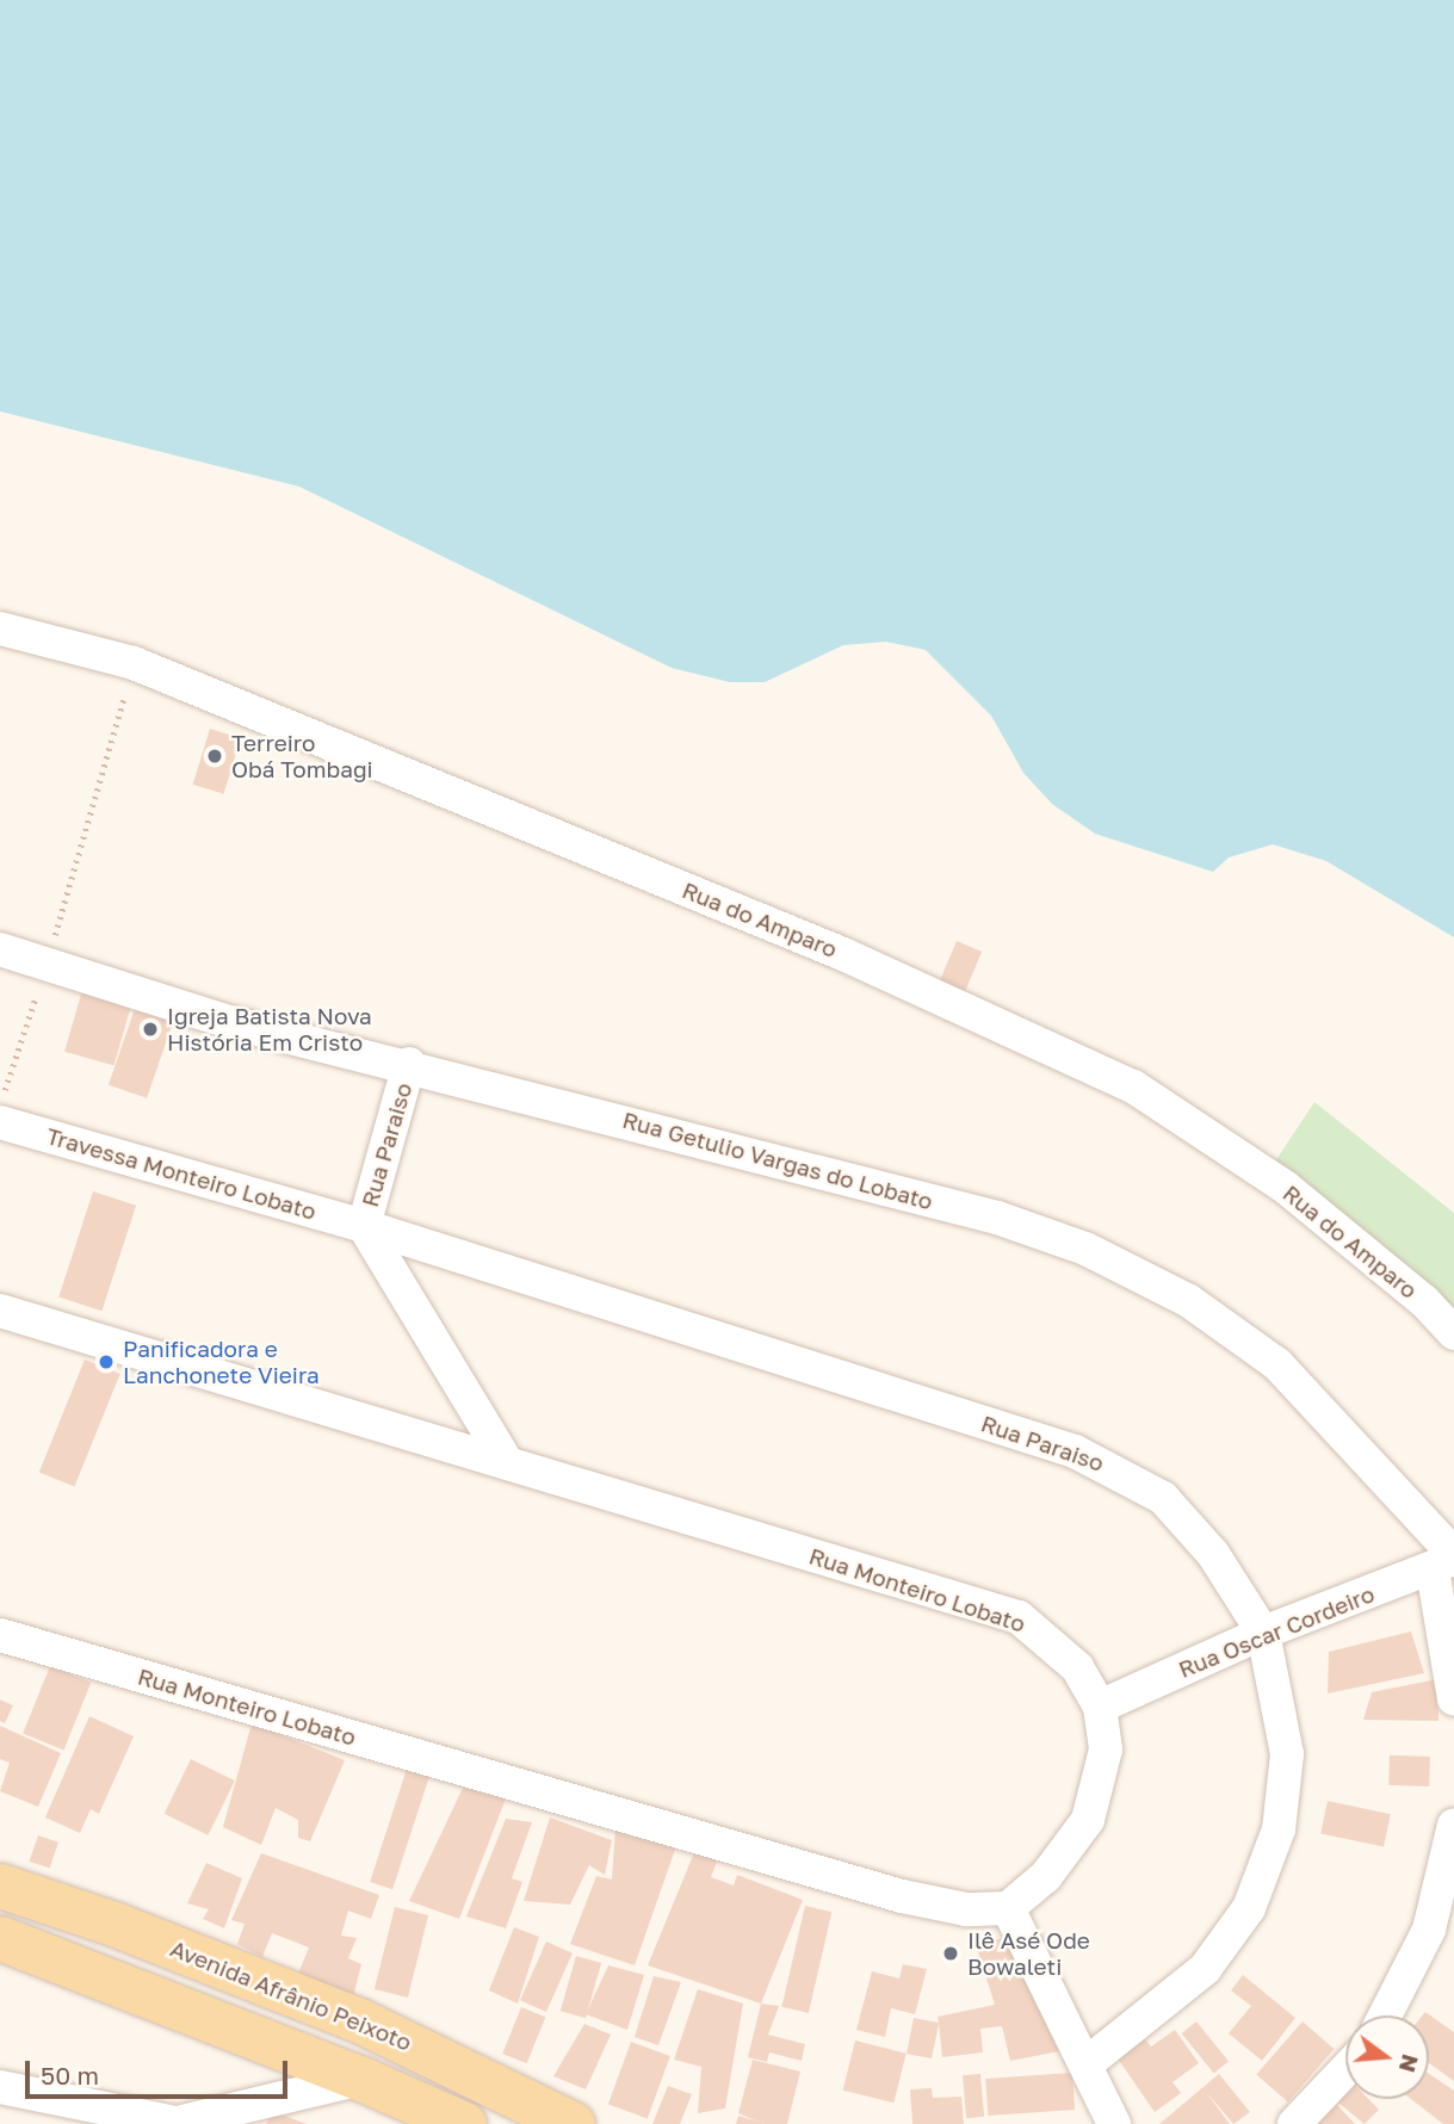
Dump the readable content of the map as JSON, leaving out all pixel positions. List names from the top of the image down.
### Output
{
  "streets": {
    "main road": ["Avenida Afrânio Peixoto"],
    "street": [
      "Rua do Amparo",
      "Rua Paraiso",
      "Rua Getulio Vargas do Lobato",
      "Travessa Monteiro Lobato",
      "Rua Monteiro Lobato",
      "Rua Oscar Cordeiro"
    ]
  },
  "crossings": [
    ["Rua Paraiso", "Rua Getulio Vargas do Lobato"],
    ["Rua Paraiso", "Travessa Monteiro Lobato"],
    ["Rua Paraiso", "Rua Monteiro Lobato"],
    ["Rua Paraiso", "Rua Oscar Cordeiro"],
    ["Rua Getulio Vargas do Lobato", "Rua Oscar Cordeiro"],
    ["Rua Monteiro Lobato", "Rua Oscar Cordeiro"]
  ],
  "places": [
    "Terreiro Obá Tombagi",
    "Igreja Batista Nova História Em Cristo",
    "Panificadora e Lanchonete Vieira",
    "Ilê Asé Ode Bowaleti"
  ],
  "scale_bar": "50 m",
  "north": "right"
}
